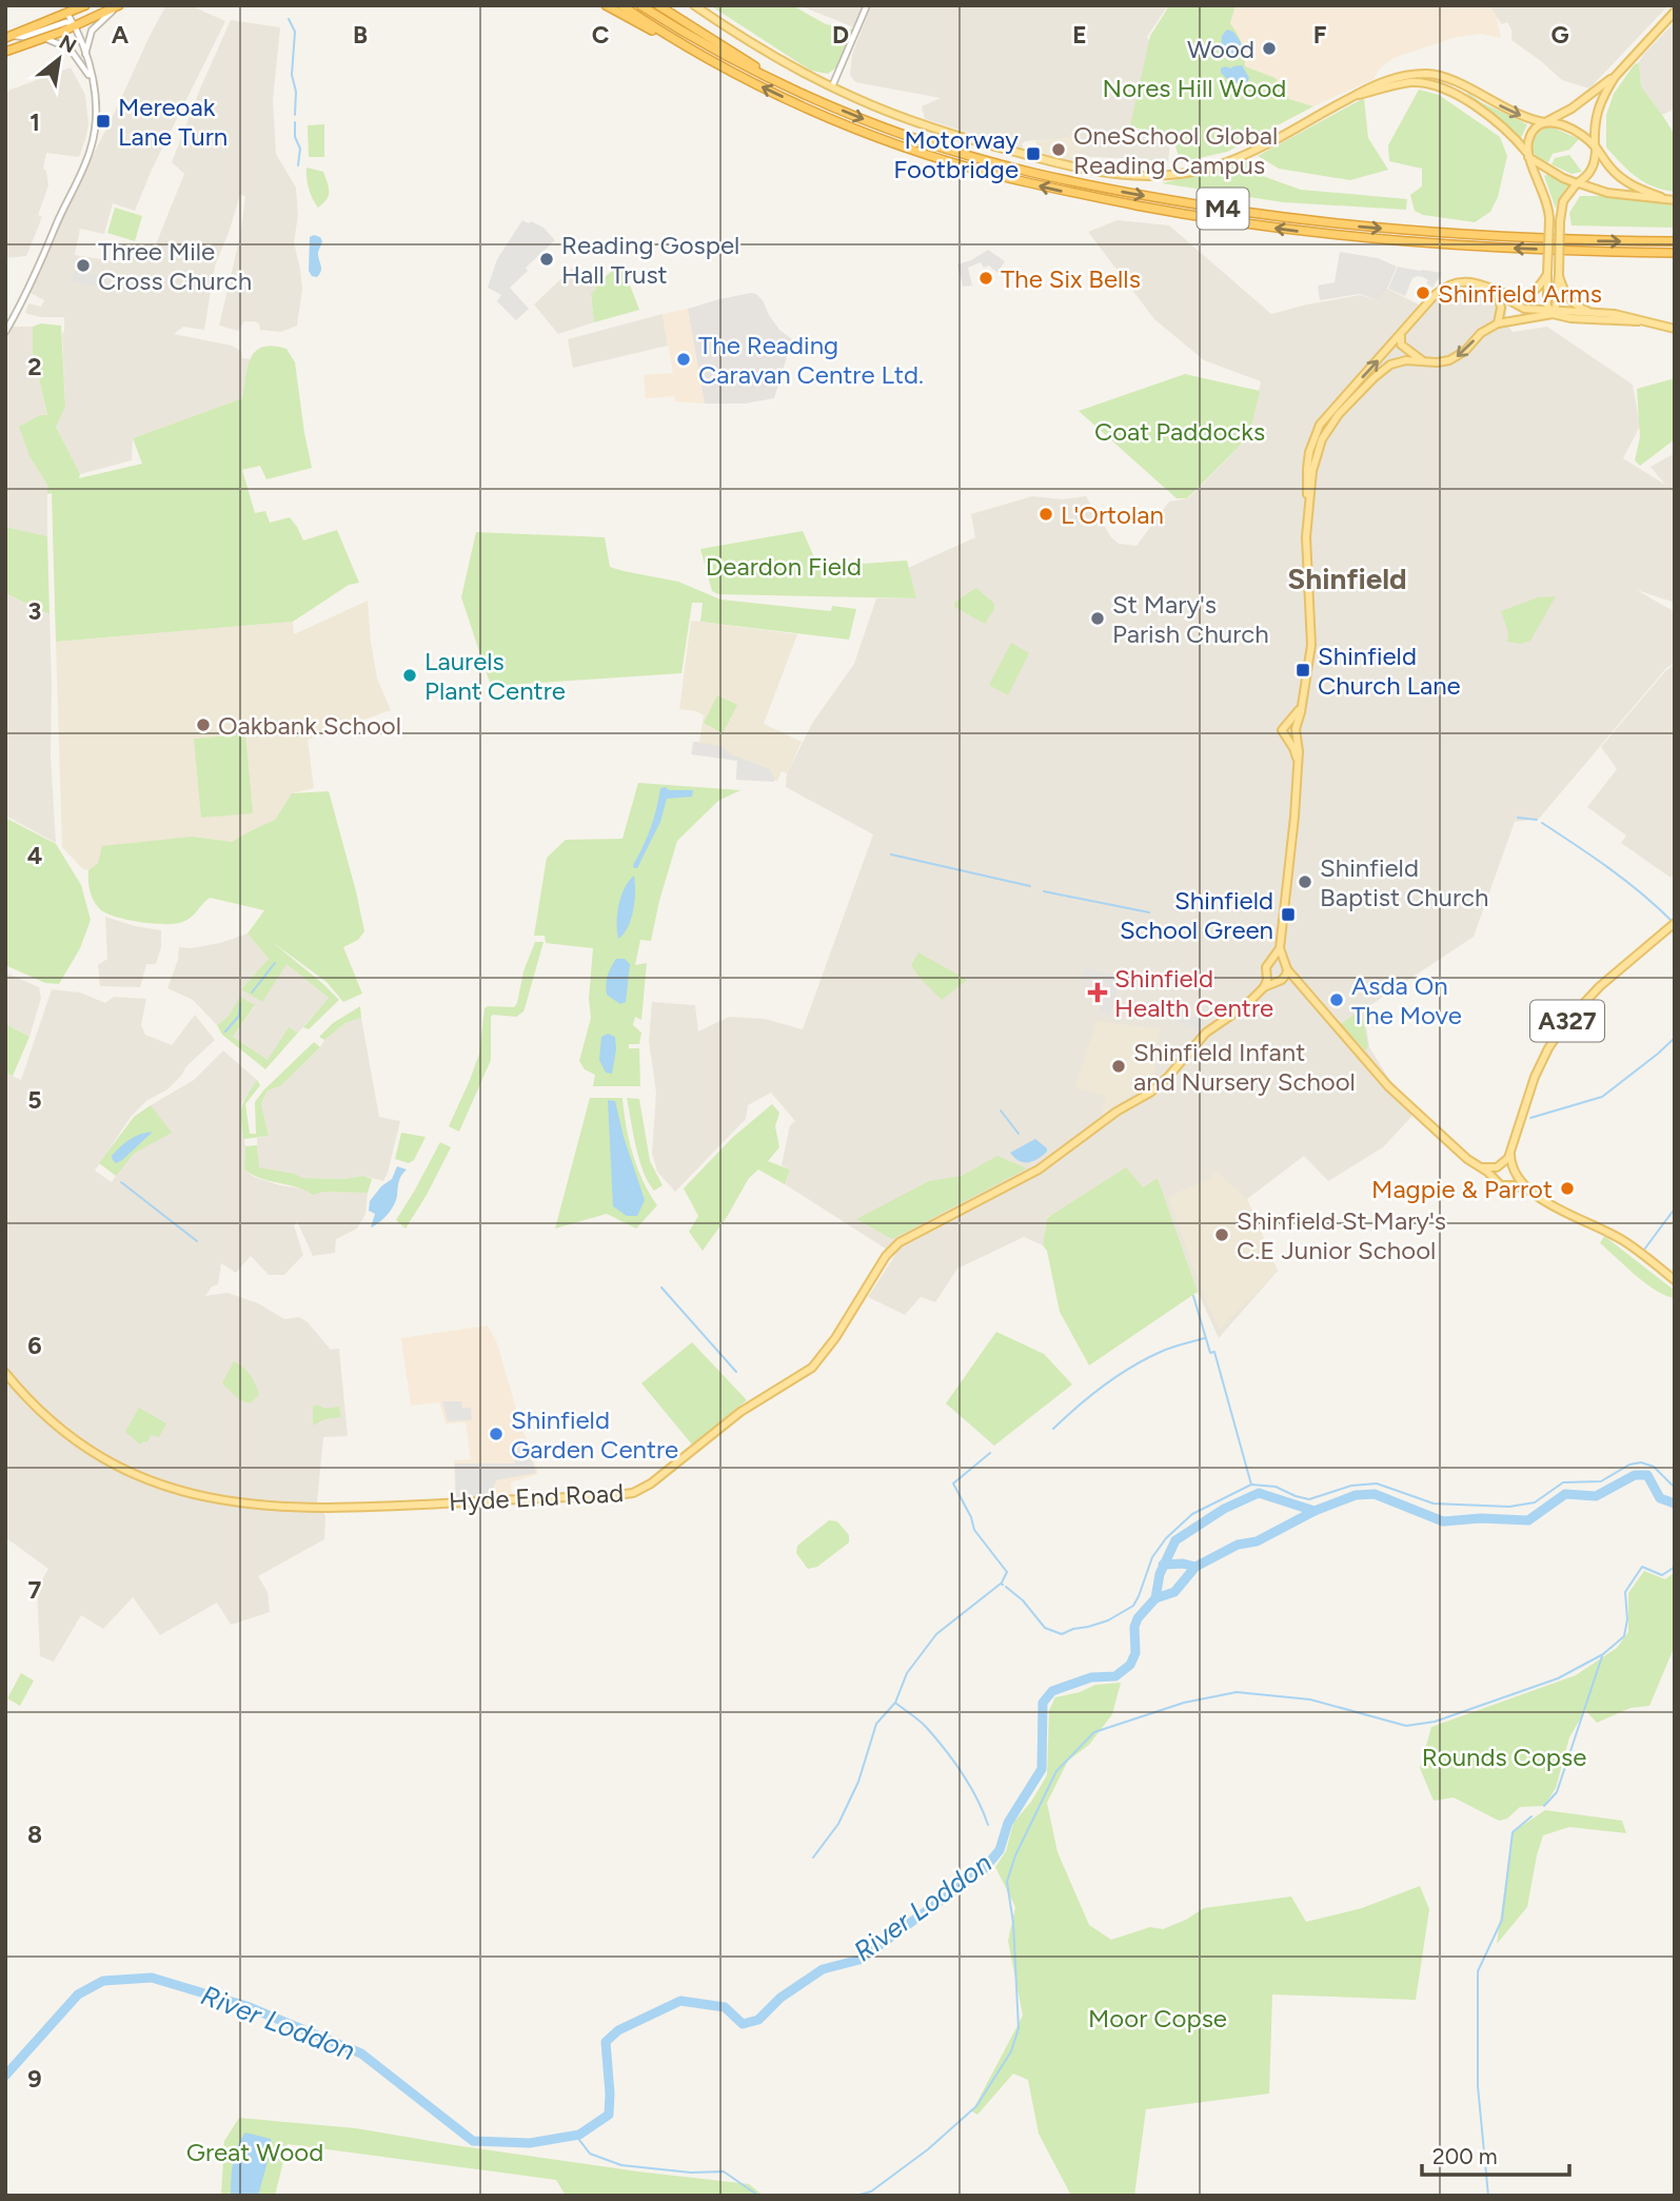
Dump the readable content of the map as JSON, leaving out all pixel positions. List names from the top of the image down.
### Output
{
  "streets": {
    "highway": ["M4"],
    "main road": ["A327", "Hyde End Road"]
  },
  "districts": ["Shinfield"],
  "water": ["River Loddon"],
  "parks": [
    "Nores Hill Wood",
    "Coat Paddocks",
    "Deardon Field",
    "Rounds Copse",
    "Moor Copse",
    "Great Wood"
  ],
  "places": {
    "other": [
      "Wood",
      "OneSchool Global Reading Campus",
      "Reading Gospel Hall Trust",
      "Three Mile Cross Church",
      "The Six Bells",
      "Shinfield Arms",
      "The Reading Caravan Centre Ltd.",
      "L'Ortolan",
      "St Mary's Parish Church",
      "Laurels Plant Centre",
      "Oakbank School",
      "Shinfield Baptist Church",
      "Asda On The Move",
      "Shinfield Infant and Nursery School",
      "Magpie & Parrot",
      "Shinfield St Mary's C.E Junior School",
      "Shinfield Garden Centre"
    ],
    "transit": [
      "Mereoak Lane Turn",
      "Motorway Footbridge",
      "Shinfield Church Lane",
      "Shinfield School Green"
    ],
    "health": ["Shinfield Health Centre"]
  },
  "scale_bar": "200 m",
  "north": "top right",
  "grid": {
    "columns": [
      "A",
      "B",
      "C",
      "D",
      "E",
      "F",
      "G"
    ],
    "rows": [
      "1",
      "2",
      "3",
      "4",
      "5",
      "6",
      "7",
      "8",
      "9"
    ]
  }
}
